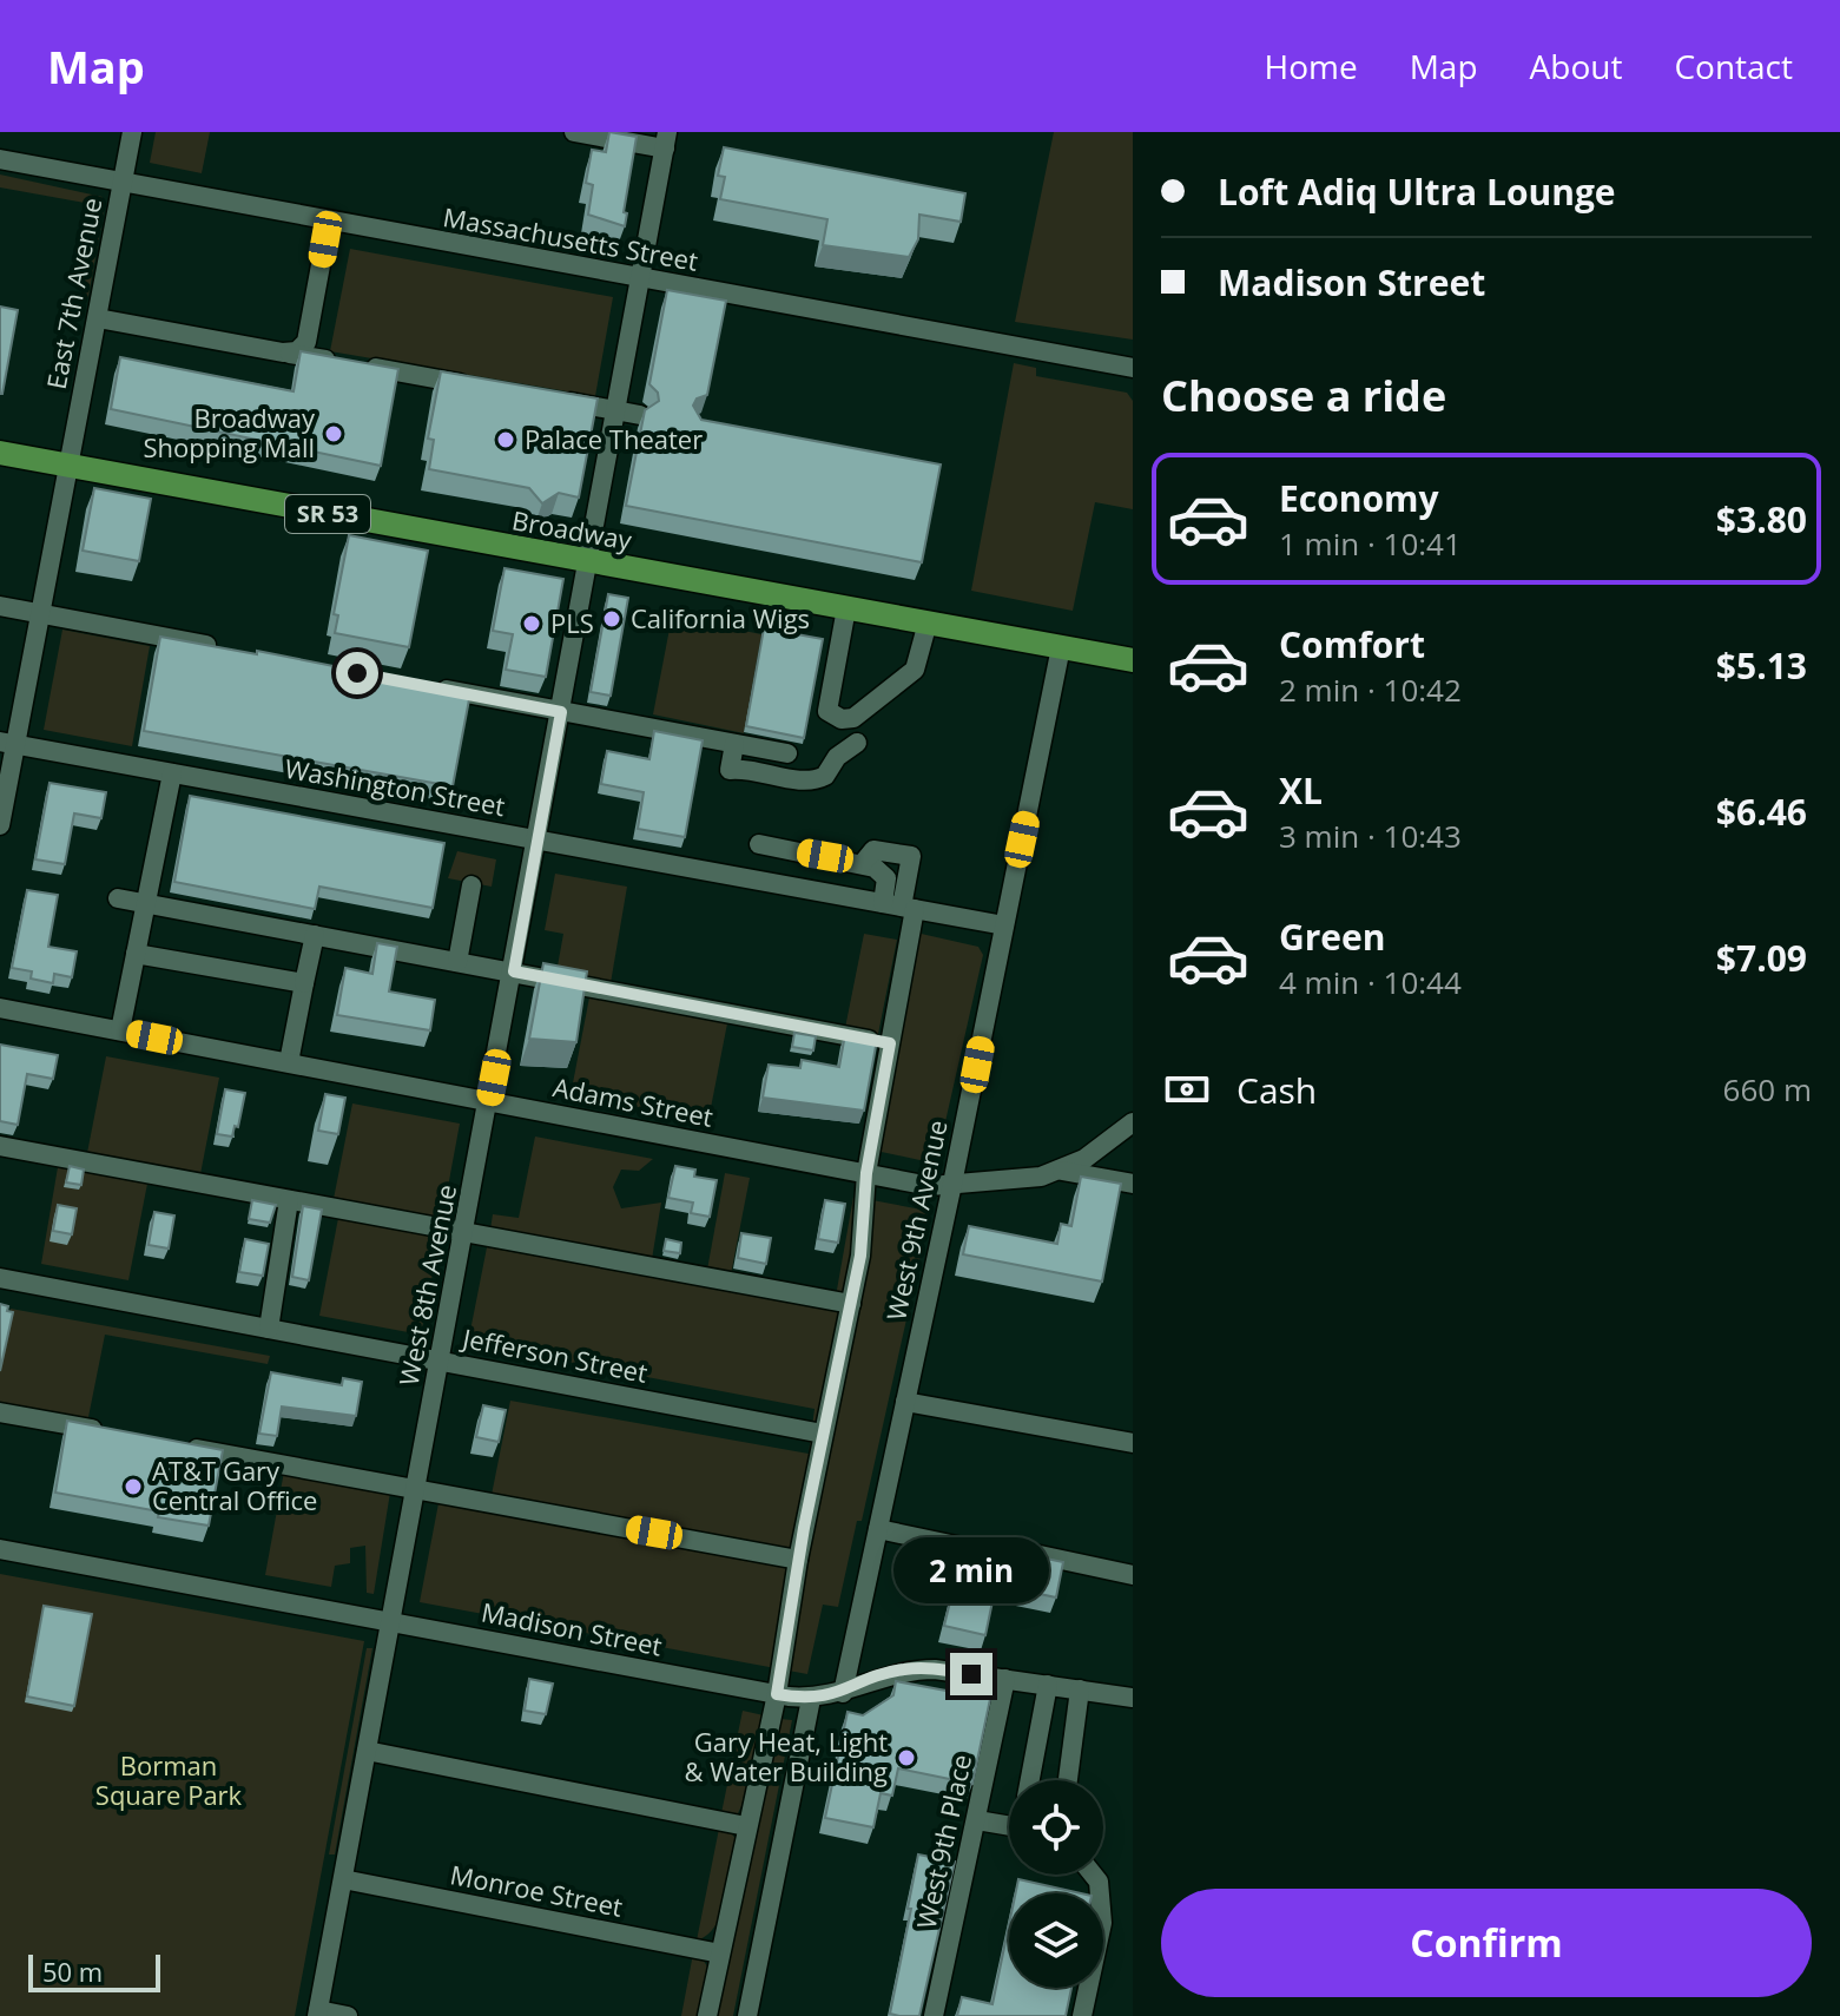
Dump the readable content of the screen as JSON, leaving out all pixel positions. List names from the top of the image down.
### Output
{
  "streets": {
    "main road": ["SR 53", "Broadway"],
    "street": [
      "Massachusetts Street",
      "East 7th Avenue",
      "Washington Street",
      "Adams Street",
      "West 9th Avenue",
      "West 8th Avenue",
      "Jefferson Street",
      "Madison Street",
      "West 9th Place",
      "Monroe Street"
    ]
  },
  "crossings": [
    ["Massachusetts Street", "East 7th Avenue"],
    ["Massachusetts Street", "West 8th Avenue"],
    ["East 7th Avenue", "Broadway"],
    ["East 7th Avenue", "Washington Street"],
    ["Broadway", "West 9th Avenue"],
    ["Broadway", "West 8th Avenue"],
    ["Washington Street", "West 9th Avenue"],
    ["Washington Street", "West 8th Avenue"],
    ["Adams Street", "West 9th Avenue"],
    ["Adams Street", "West 8th Avenue"],
    ["West 9th Avenue", "Madison Street"],
    ["West 8th Avenue", "Jefferson Street"],
    ["West 8th Avenue", "Madison Street"],
    ["West 8th Avenue", "Monroe Street"],
    ["Madison Street", "West 9th Place"]
  ],
  "parks": ["Borman Square Park"],
  "places": [
    "Broadway Shopping Mall",
    "Palace Theater",
    "California Wigs",
    "PLS",
    "AT&T Gary Central Office",
    "Gary Heat, Light & Water Building"
  ],
  "scale_bar": "50 m",
  "page": {
    "header": "Map",
    "nav": [
      "Home",
      "Map",
      "About",
      "Contact"
    ],
    "banner": ["Loft Adiq Ultra Lounge", "Madison Street"],
    "heading": "Choose a ride",
    "list": [
      {
        "name": "Economy",
        "note": "1 min · 10:41",
        "value": "$3.80"
      },
      {
        "name": "Comfort",
        "note": "2 min · 10:42",
        "value": "$5.13"
      },
      {
        "name": "XL",
        "note": "3 min · 10:43",
        "value": "$6.46"
      },
      {
        "name": "Green",
        "note": "4 min · 10:44",
        "value": "$7.09"
      }
    ],
    "pay": ["Cash", "660 m"],
    "bubble": "2 min",
    "buttons": "Confirm",
    "scale": "50 m"
  }
}
